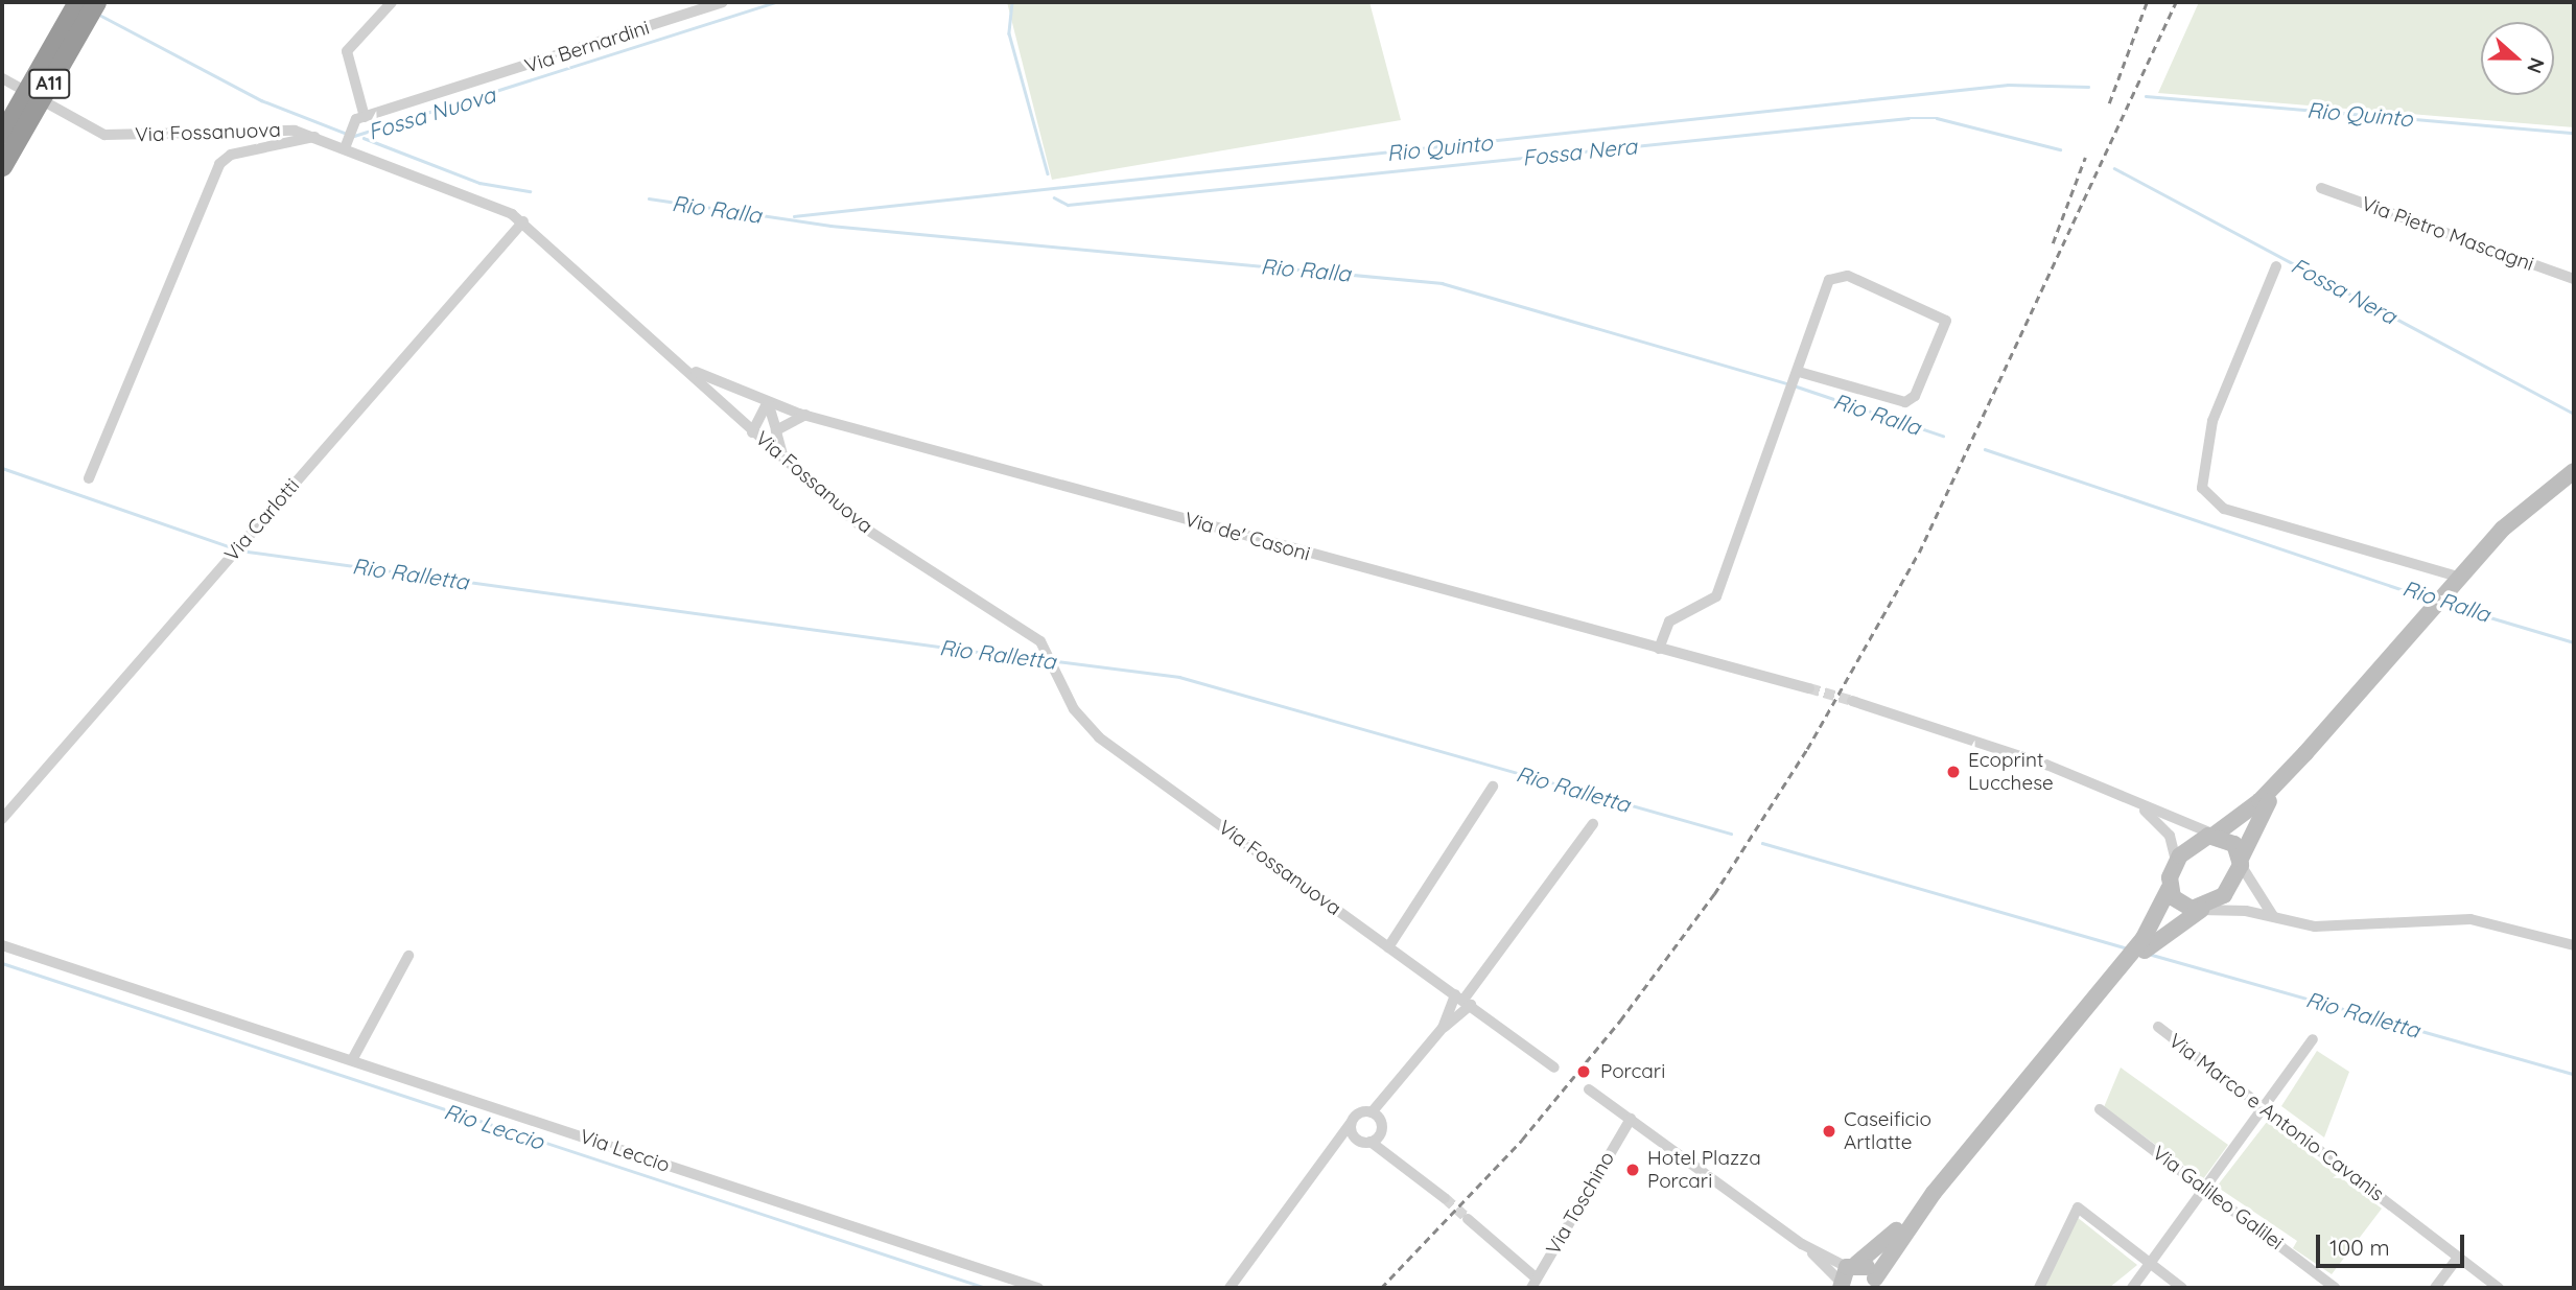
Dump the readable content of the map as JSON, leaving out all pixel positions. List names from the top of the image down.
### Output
{
  "streets": {
    "highway": ["A11"],
    "street": [
      "Via Bernardini",
      "Via Fossanuova",
      "Via Pietro Mascagni",
      "Via Carlotti",
      "Via de' Casoni",
      "Via Marco e Antonio Cavanis",
      "Via Leccio",
      "Via Galileo Galilei",
      "Via Toschino"
    ]
  },
  "crossings": [
    ["Via Bernardini", "Via Fossanuova"],
    ["Via Fossanuova", "Via Carlotti"],
    ["Via Fossanuova", "Via de' Casoni"]
  ],
  "water": [
    "Fossa Nuova",
    "Rio Quinto",
    "Fossa Nera",
    "Rio Ralla",
    "Rio Ralletta",
    "Rio Leccio"
  ],
  "places": [
    "Ecoprint Lucchese",
    "Porcari",
    "Caseificio Artlatte",
    "Hotel Plazza Porcari"
  ],
  "scale_bar": "100 m",
  "north": "right"
}
